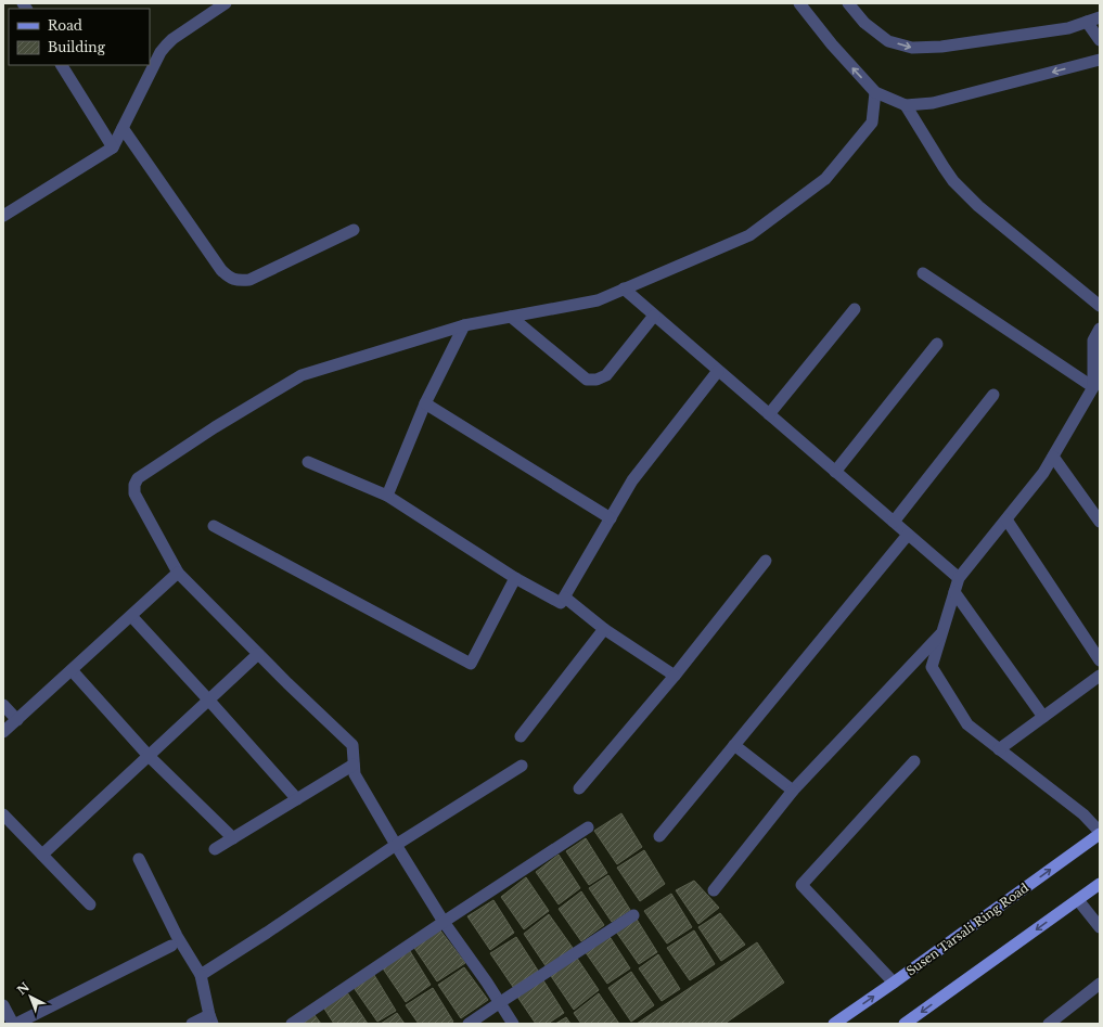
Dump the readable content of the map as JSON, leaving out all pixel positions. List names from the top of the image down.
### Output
{
  "streets": {
    "main road": ["Susen Tarsali Ring Road"]
  },
  "legend": ["Road", "Building"],
  "north": "top left"
}
